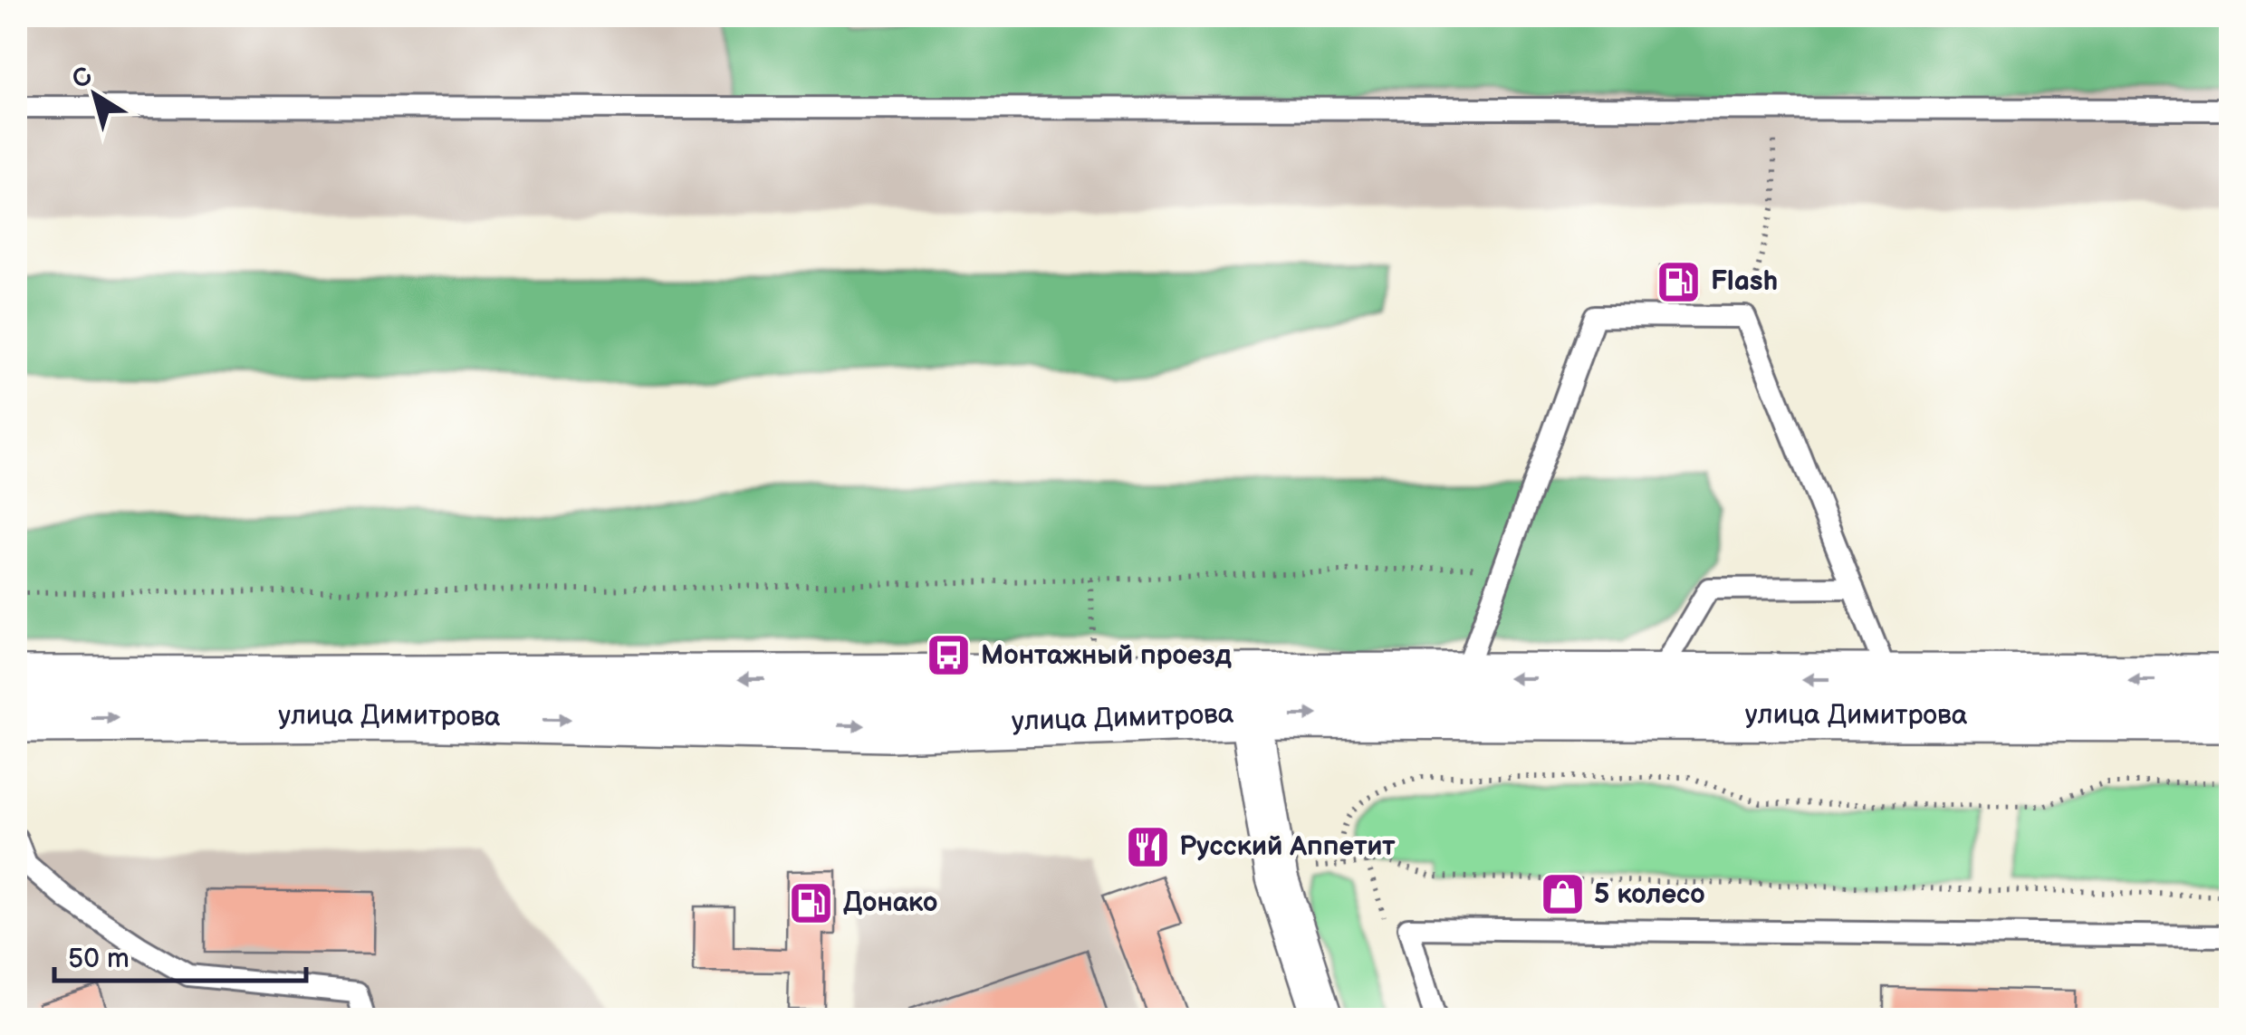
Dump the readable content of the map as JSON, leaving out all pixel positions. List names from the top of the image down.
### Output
{
  "streets": {
    "main road": ["улица Димитрова"]
  },
  "places": {
    "fuel station": ["Flash", "Донако"],
    "bus stop": ["Монтажный проезд"],
    "restaurant": ["Русский Аппетит"],
    "shop": ["5 колесо"]
  },
  "scale_bar": "50 m",
  "north": "top left"
}
